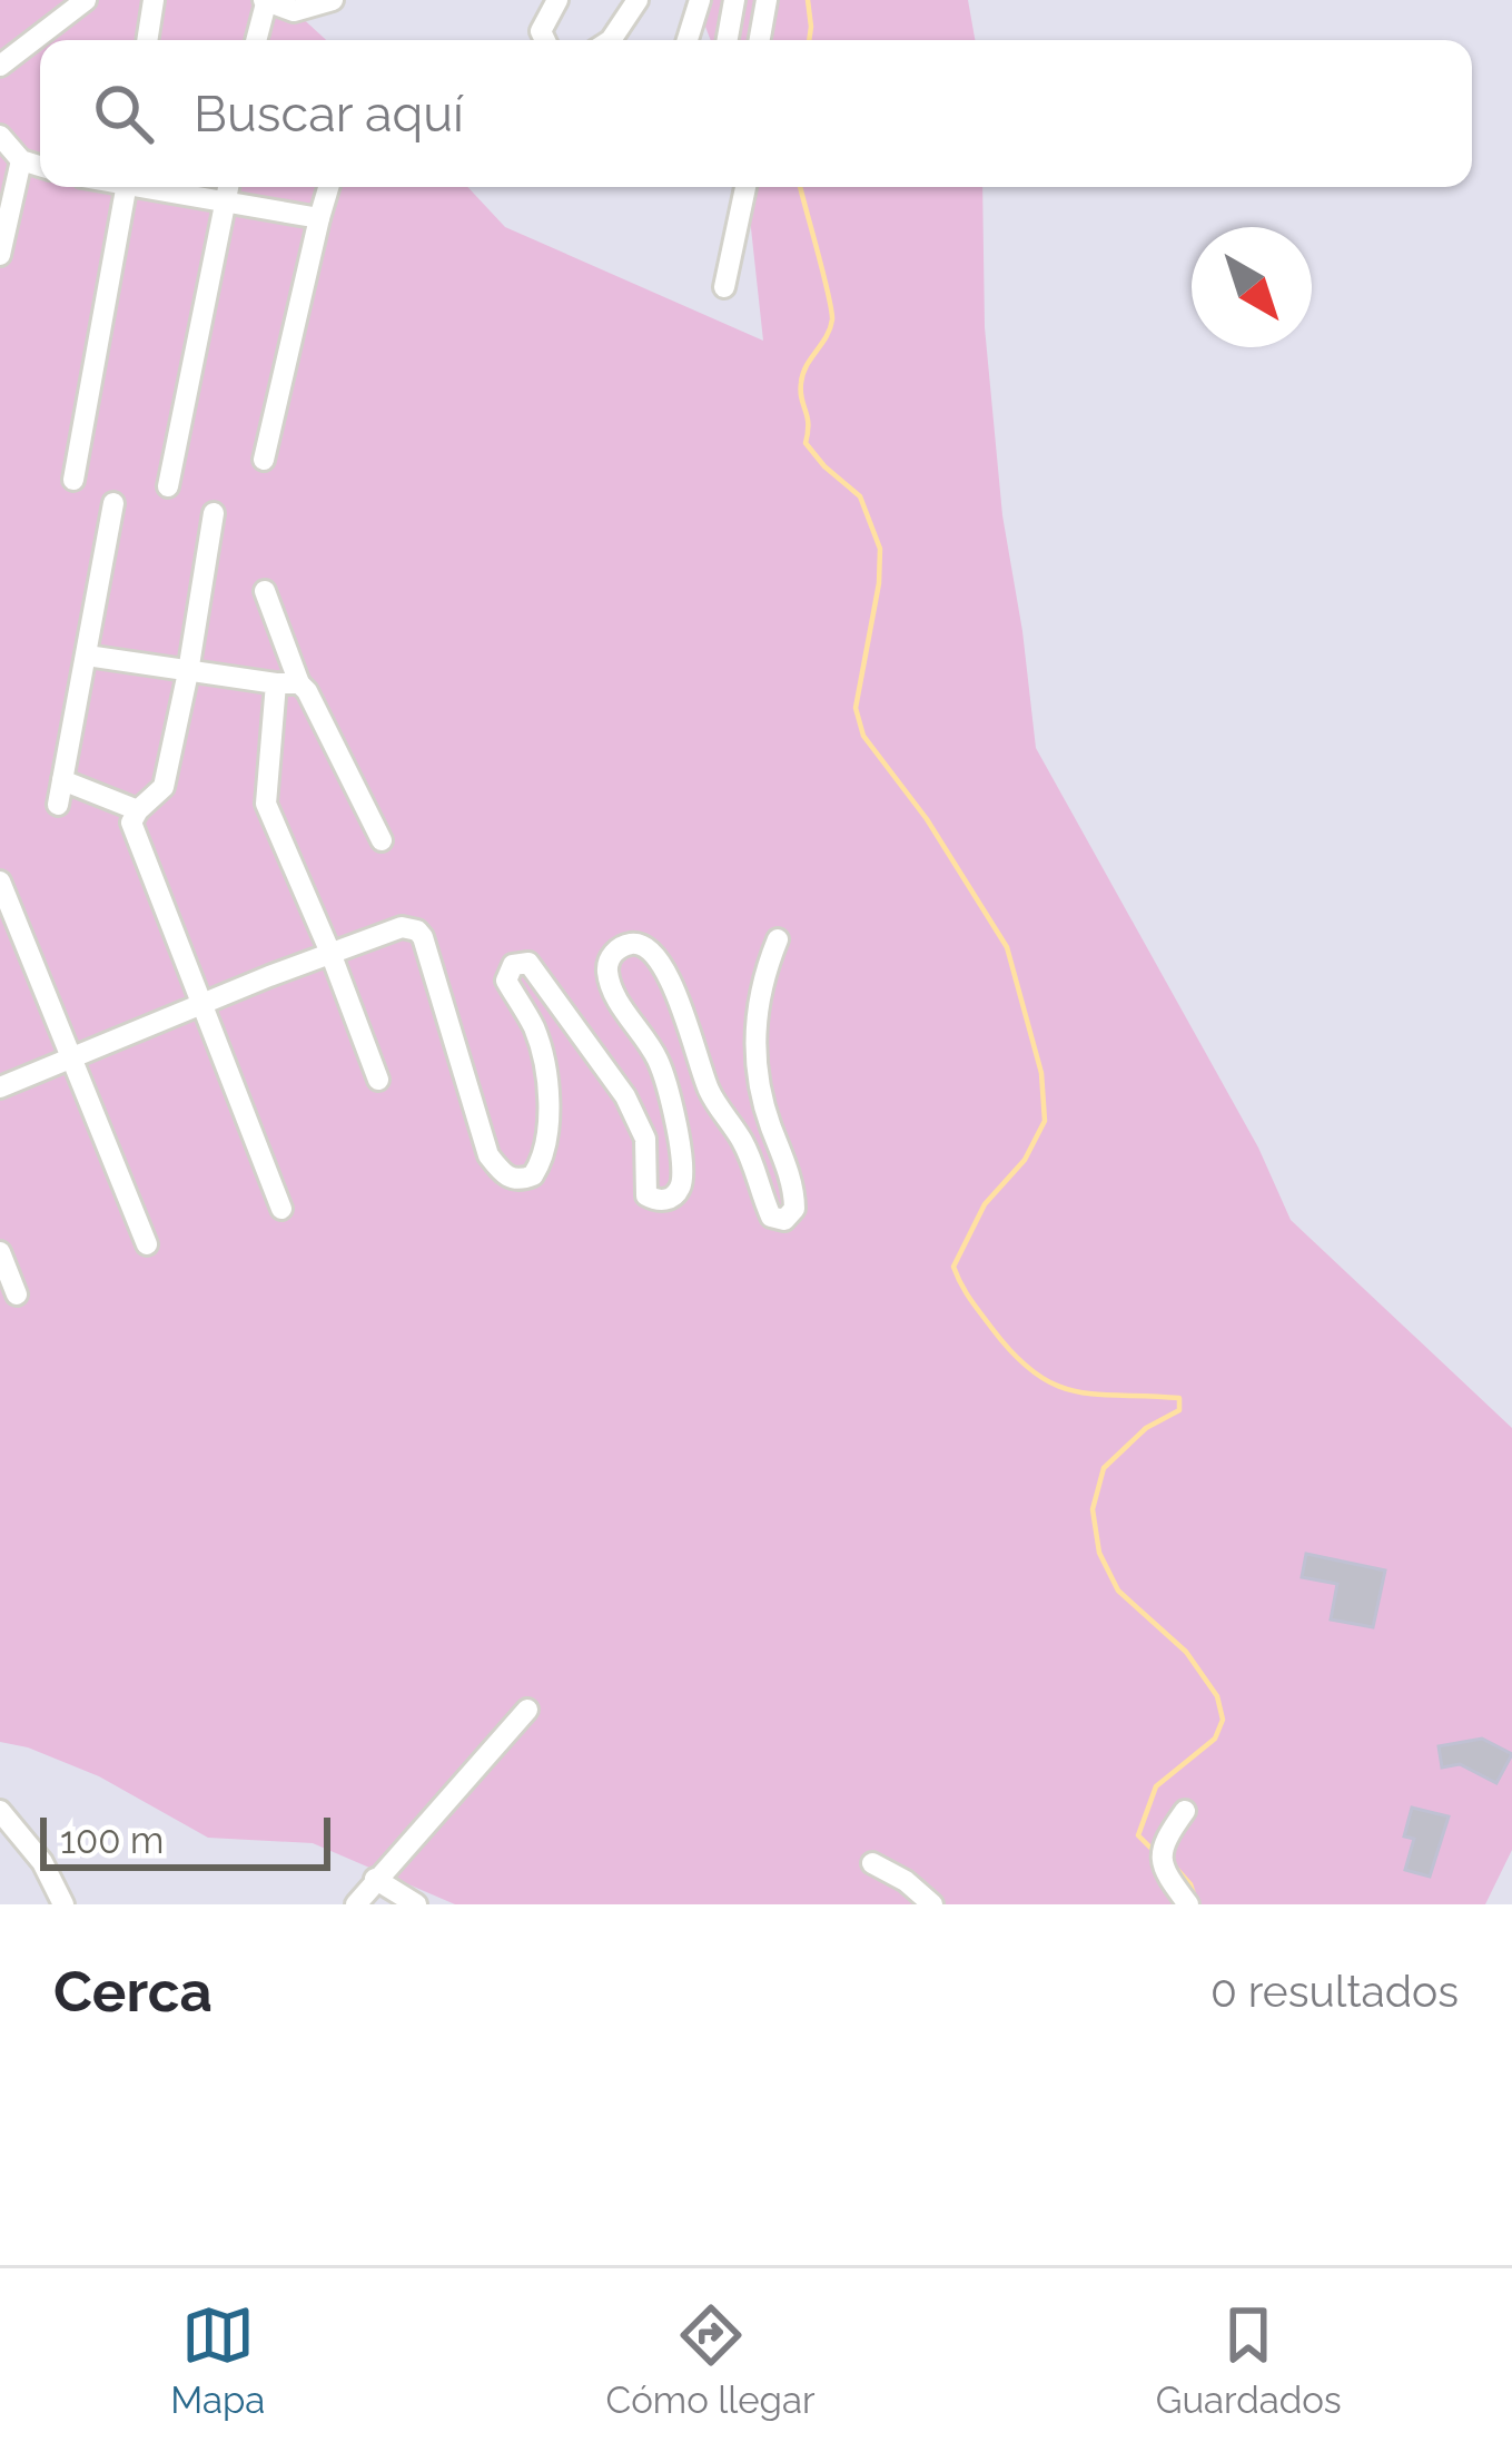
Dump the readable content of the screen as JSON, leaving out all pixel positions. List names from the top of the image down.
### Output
{
  "scale_bar": "100 m",
  "north": "bottom right",
  "page": {
    "search": "Buscar aquí",
    "scale": "100 m",
    "heading": ["Cerca", "0 resultados"],
    "nav": ["Mapa", "Cómo llegar", "Guardados"]
  }
}
